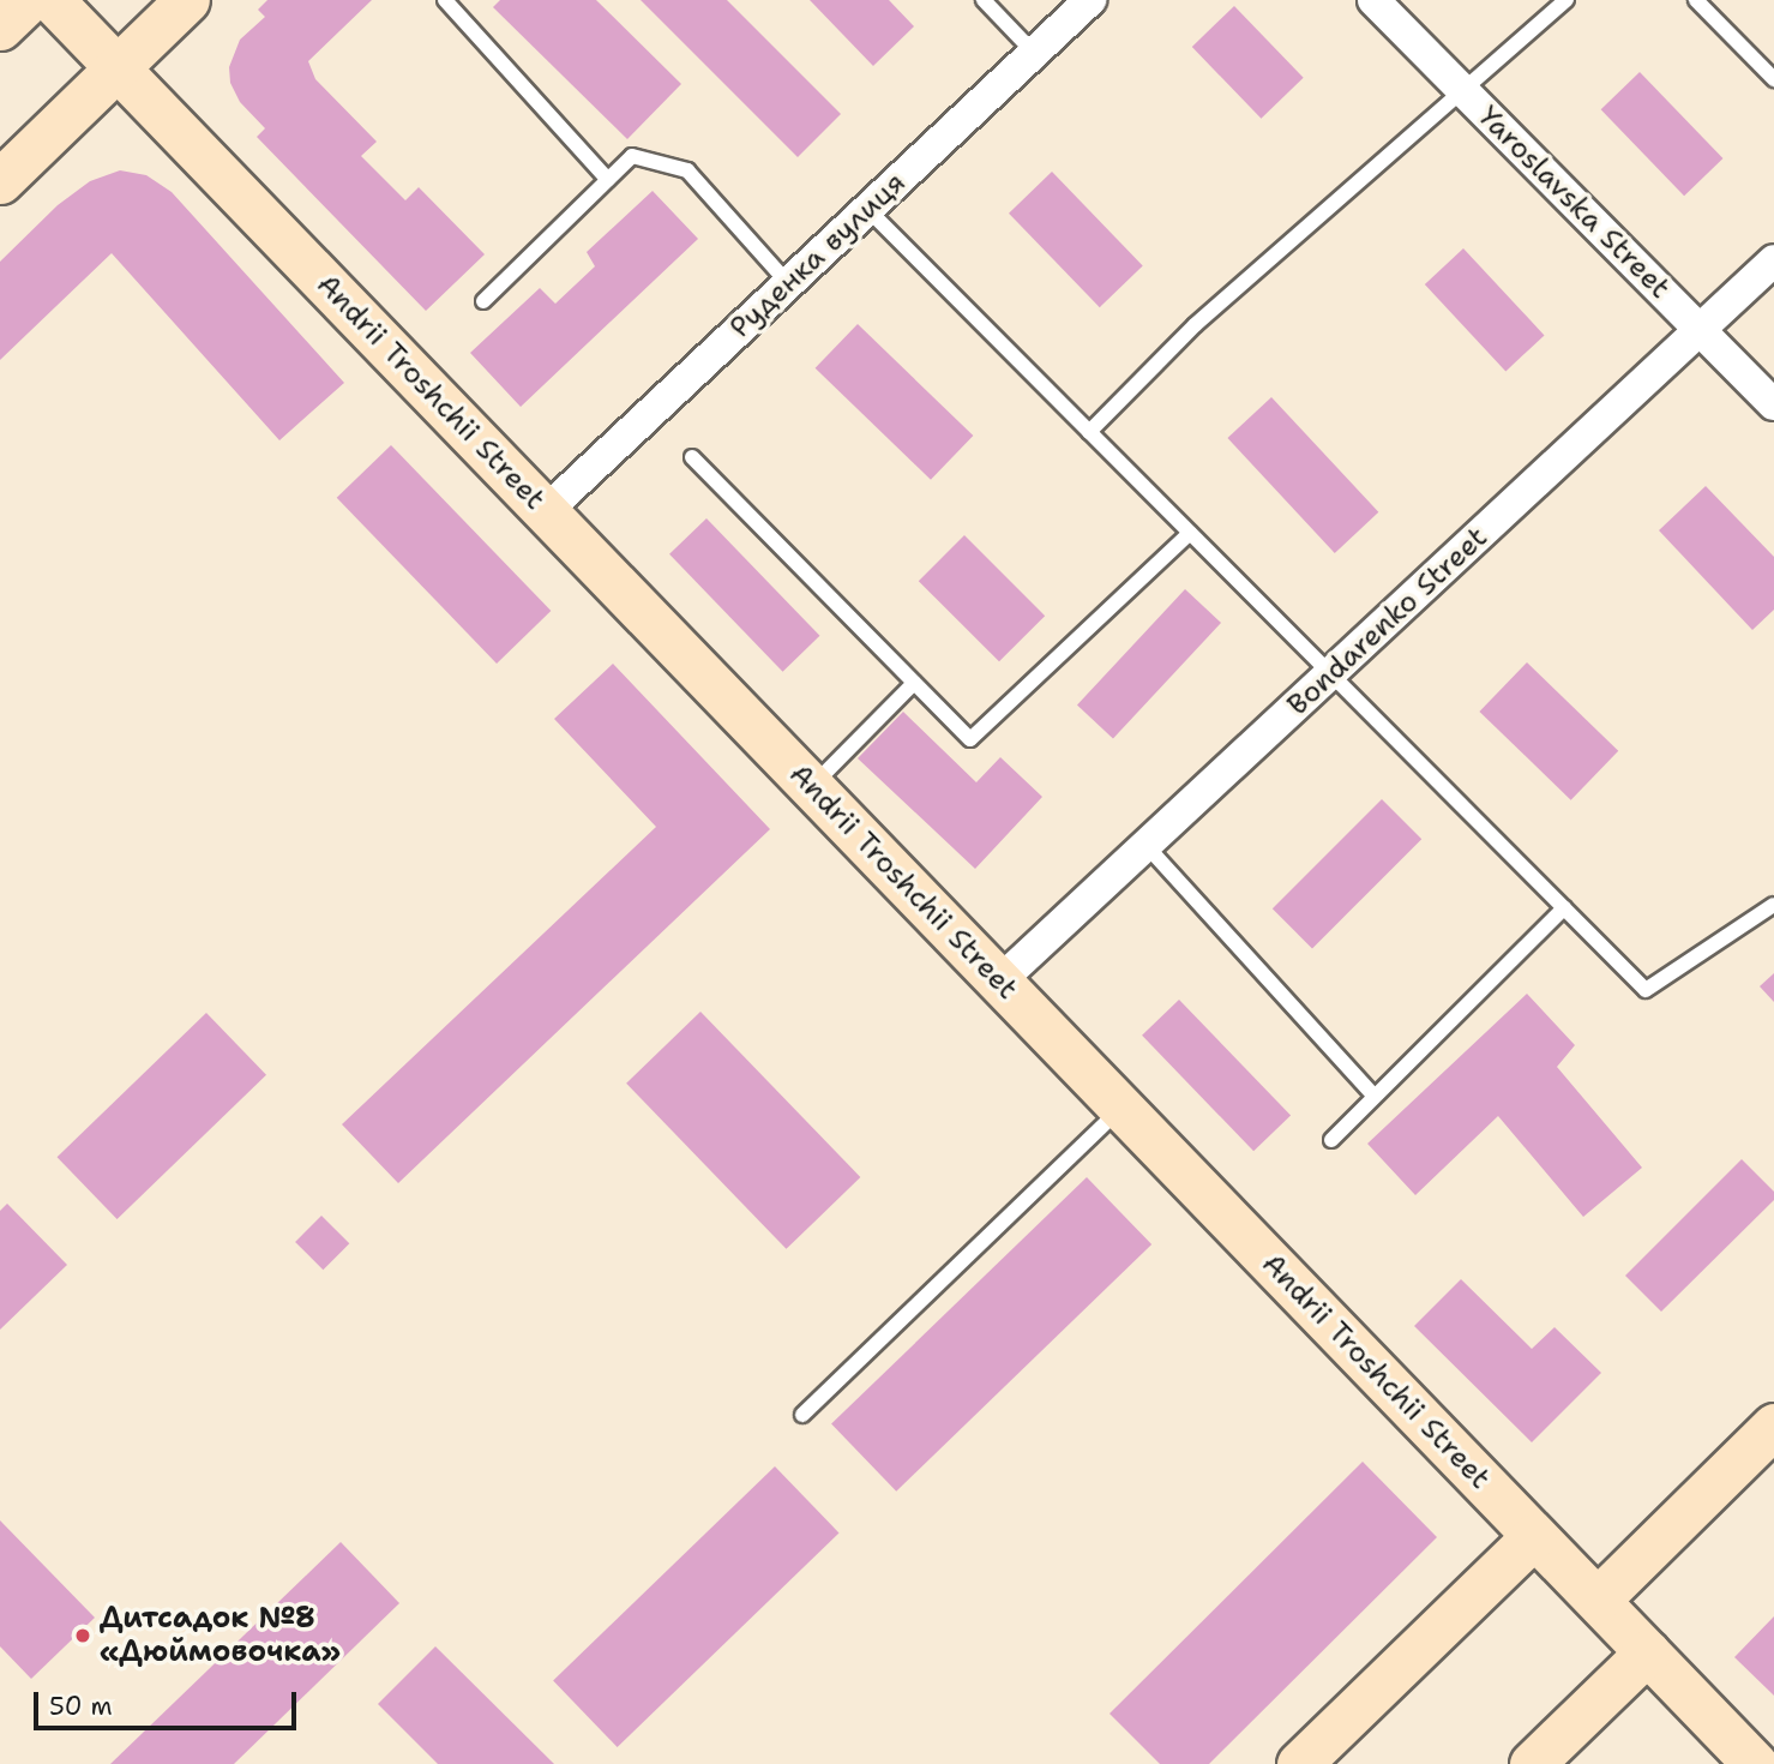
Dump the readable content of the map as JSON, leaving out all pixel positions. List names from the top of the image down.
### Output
{
  "streets": {
    "street": [
      "Yaroslavska Street",
      "Руденка вулиця",
      "Andrii Troshchii Street",
      "Bondarenko Street"
    ]
  },
  "crossings": [
    ["Yaroslavska Street", "Bondarenko Street"],
    ["Руденка вулиця", "Andrii Troshchii Street"],
    ["Andrii Troshchii Street", "Bondarenko Street"]
  ],
  "places": ["Дитсадок №8 «Дюймовочка»"],
  "scale_bar": "50 m"
}
